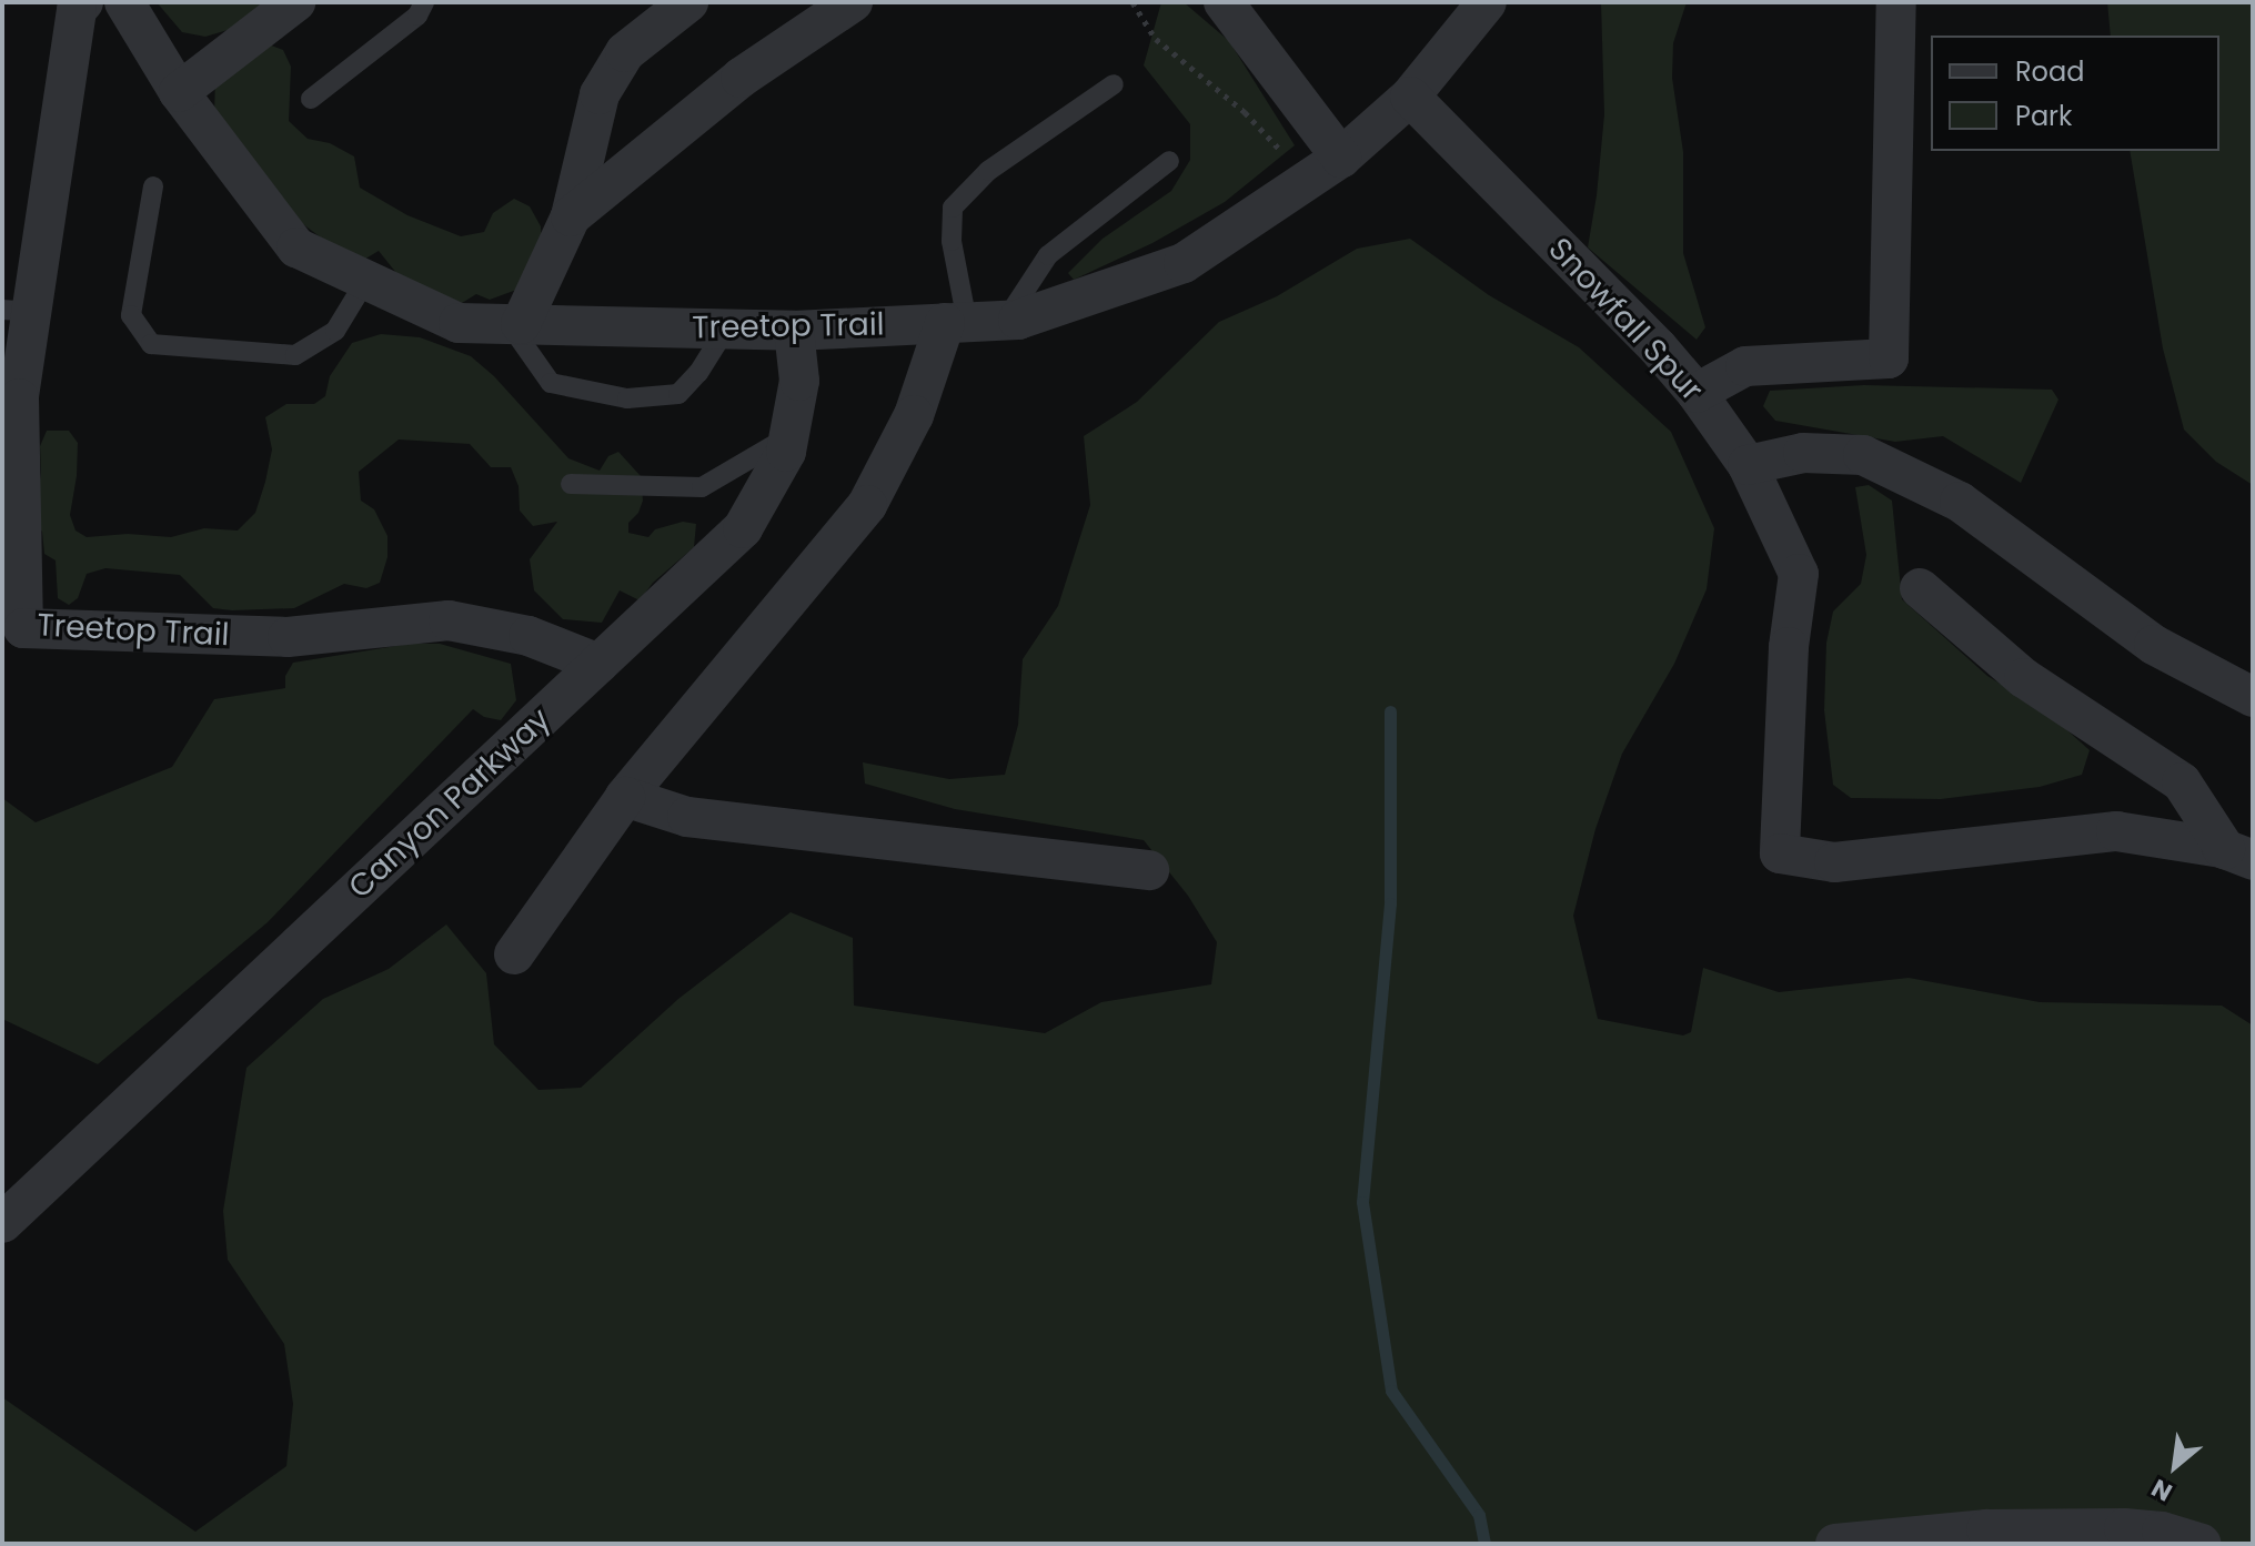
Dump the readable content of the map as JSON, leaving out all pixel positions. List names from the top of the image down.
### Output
{
  "streets": {
    "street": ["Snowfall Spur", "Treetop Trail", "Canyon Parkway"]
  },
  "crossings": [
    ["Snowfall Spur", "Treetop Trail"],
    ["Treetop Trail", "Canyon Parkway"]
  ],
  "legend": ["Road", "Park"],
  "north": "bottom left"
}
